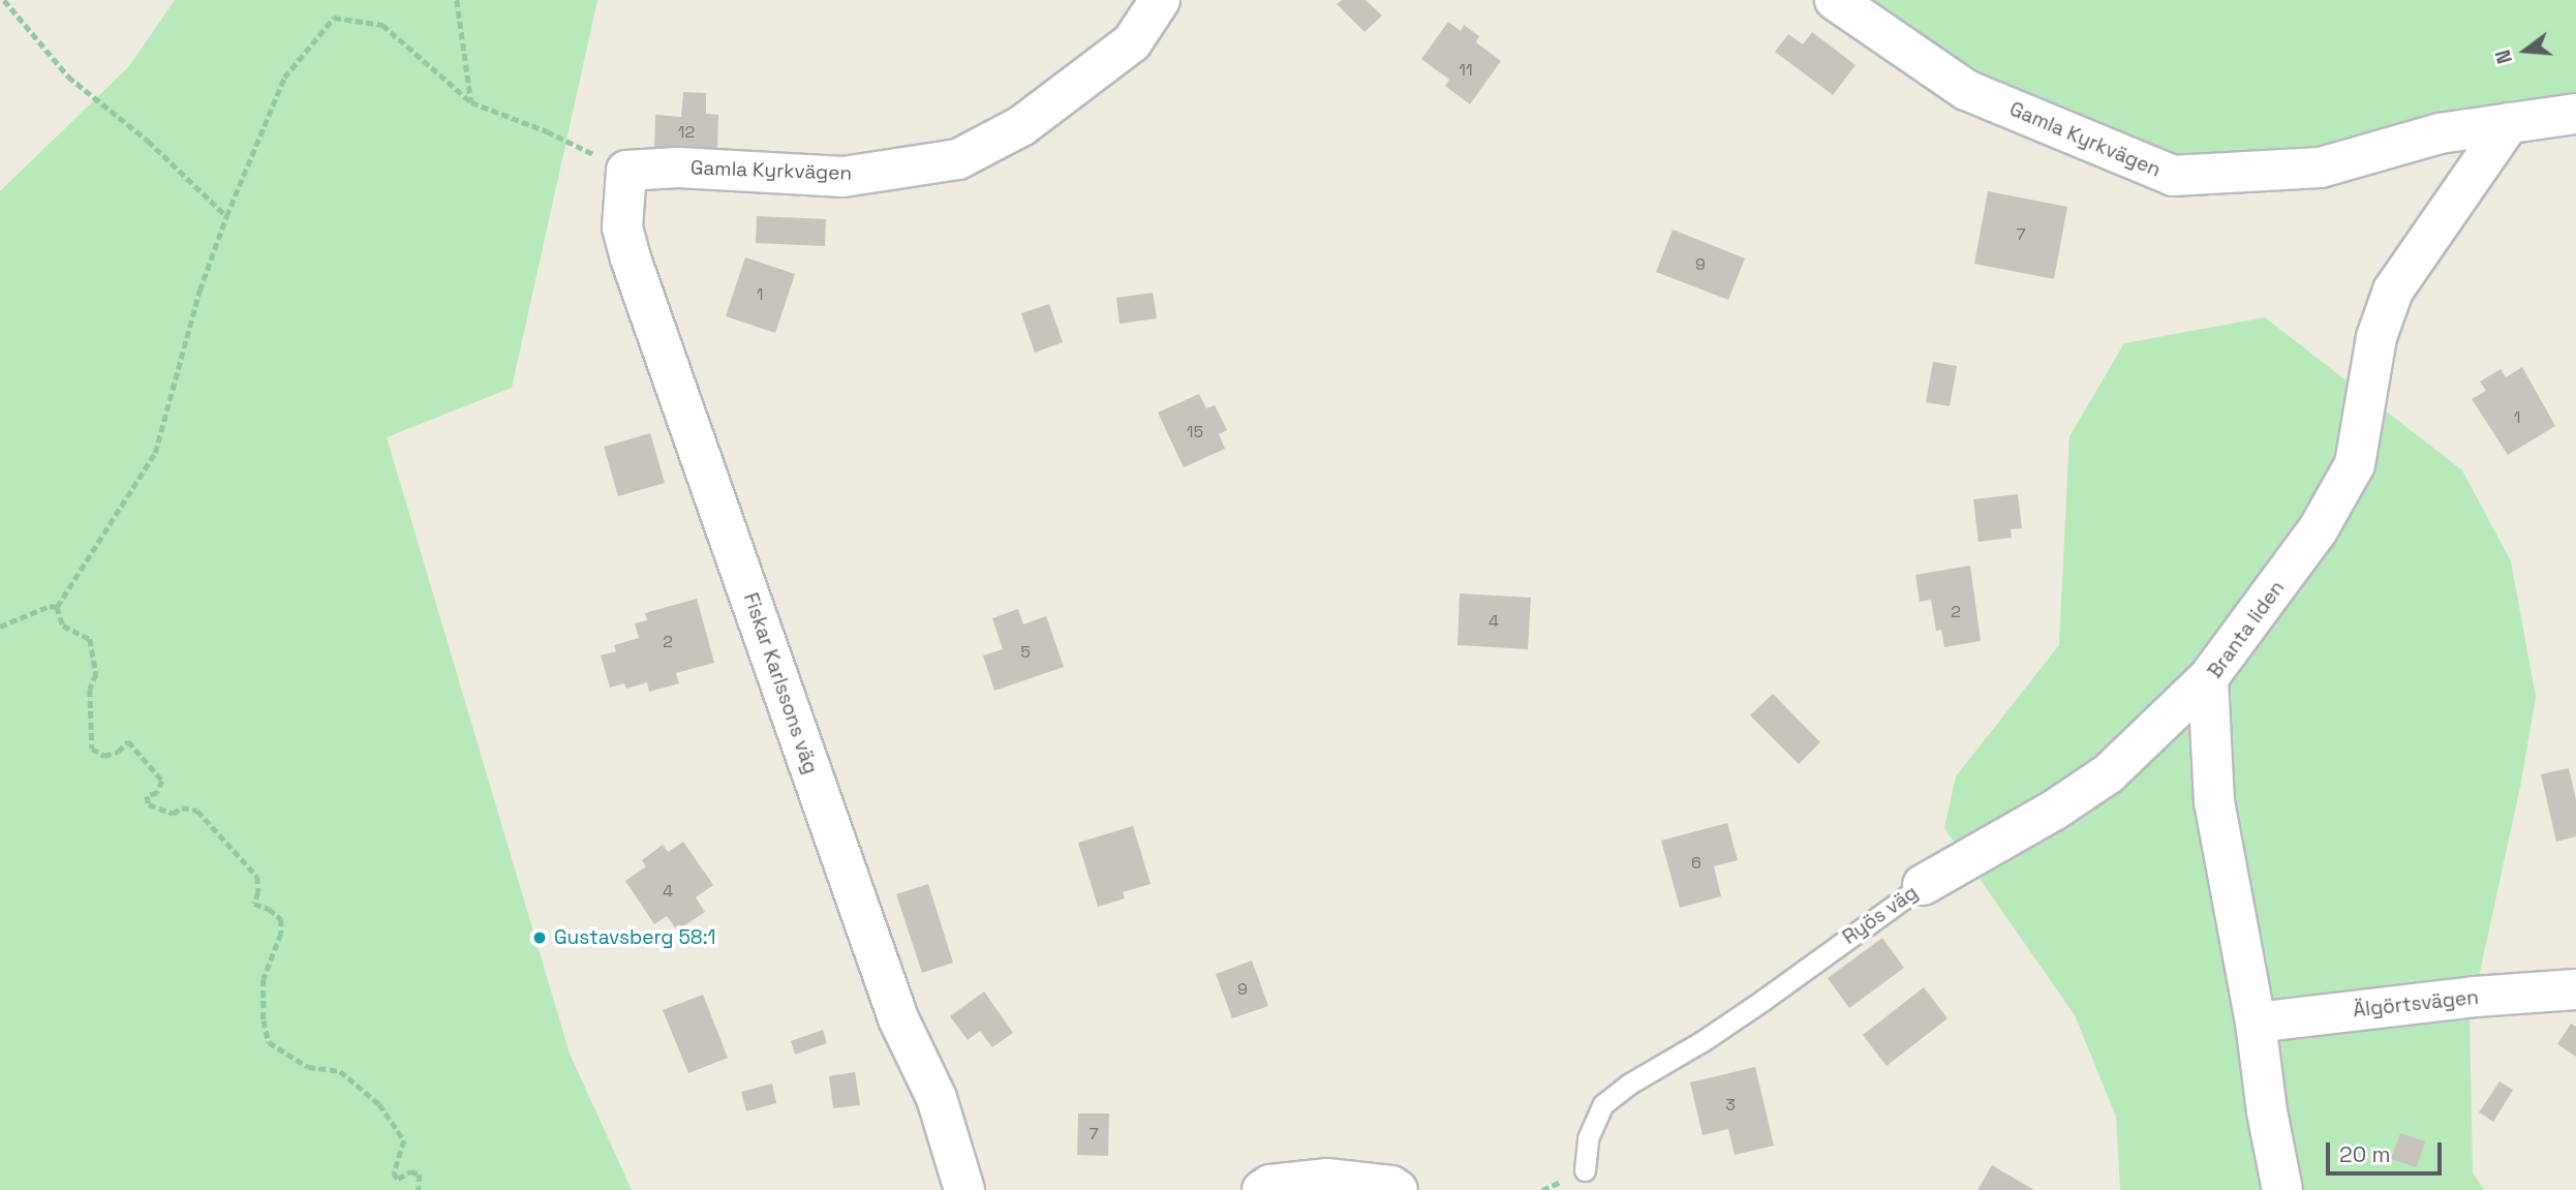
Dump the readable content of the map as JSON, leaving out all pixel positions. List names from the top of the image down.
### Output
{
  "streets": {
    "street": [
      "Gamla Kyrkvägen",
      "Branta liden",
      "Fiskar Karlssons väg",
      "Ryös väg",
      "Älgörtsvägen"
    ]
  },
  "crossings": [
    ["Gamla Kyrkvägen", "Branta liden"],
    ["Gamla Kyrkvägen", "Fiskar Karlssons väg"],
    ["Branta liden", "Ryös väg"],
    ["Branta liden", "Älgörtsvägen"]
  ],
  "places": ["Gustavsberg 58:1"],
  "house_numbers": [
    "11",
    "12",
    "7",
    "9",
    "1",
    "1",
    "15",
    "2",
    "4",
    "2",
    "5",
    "6",
    "4",
    "9",
    "3",
    "7"
  ],
  "scale_bar": "20 m",
  "north": "left"
}
